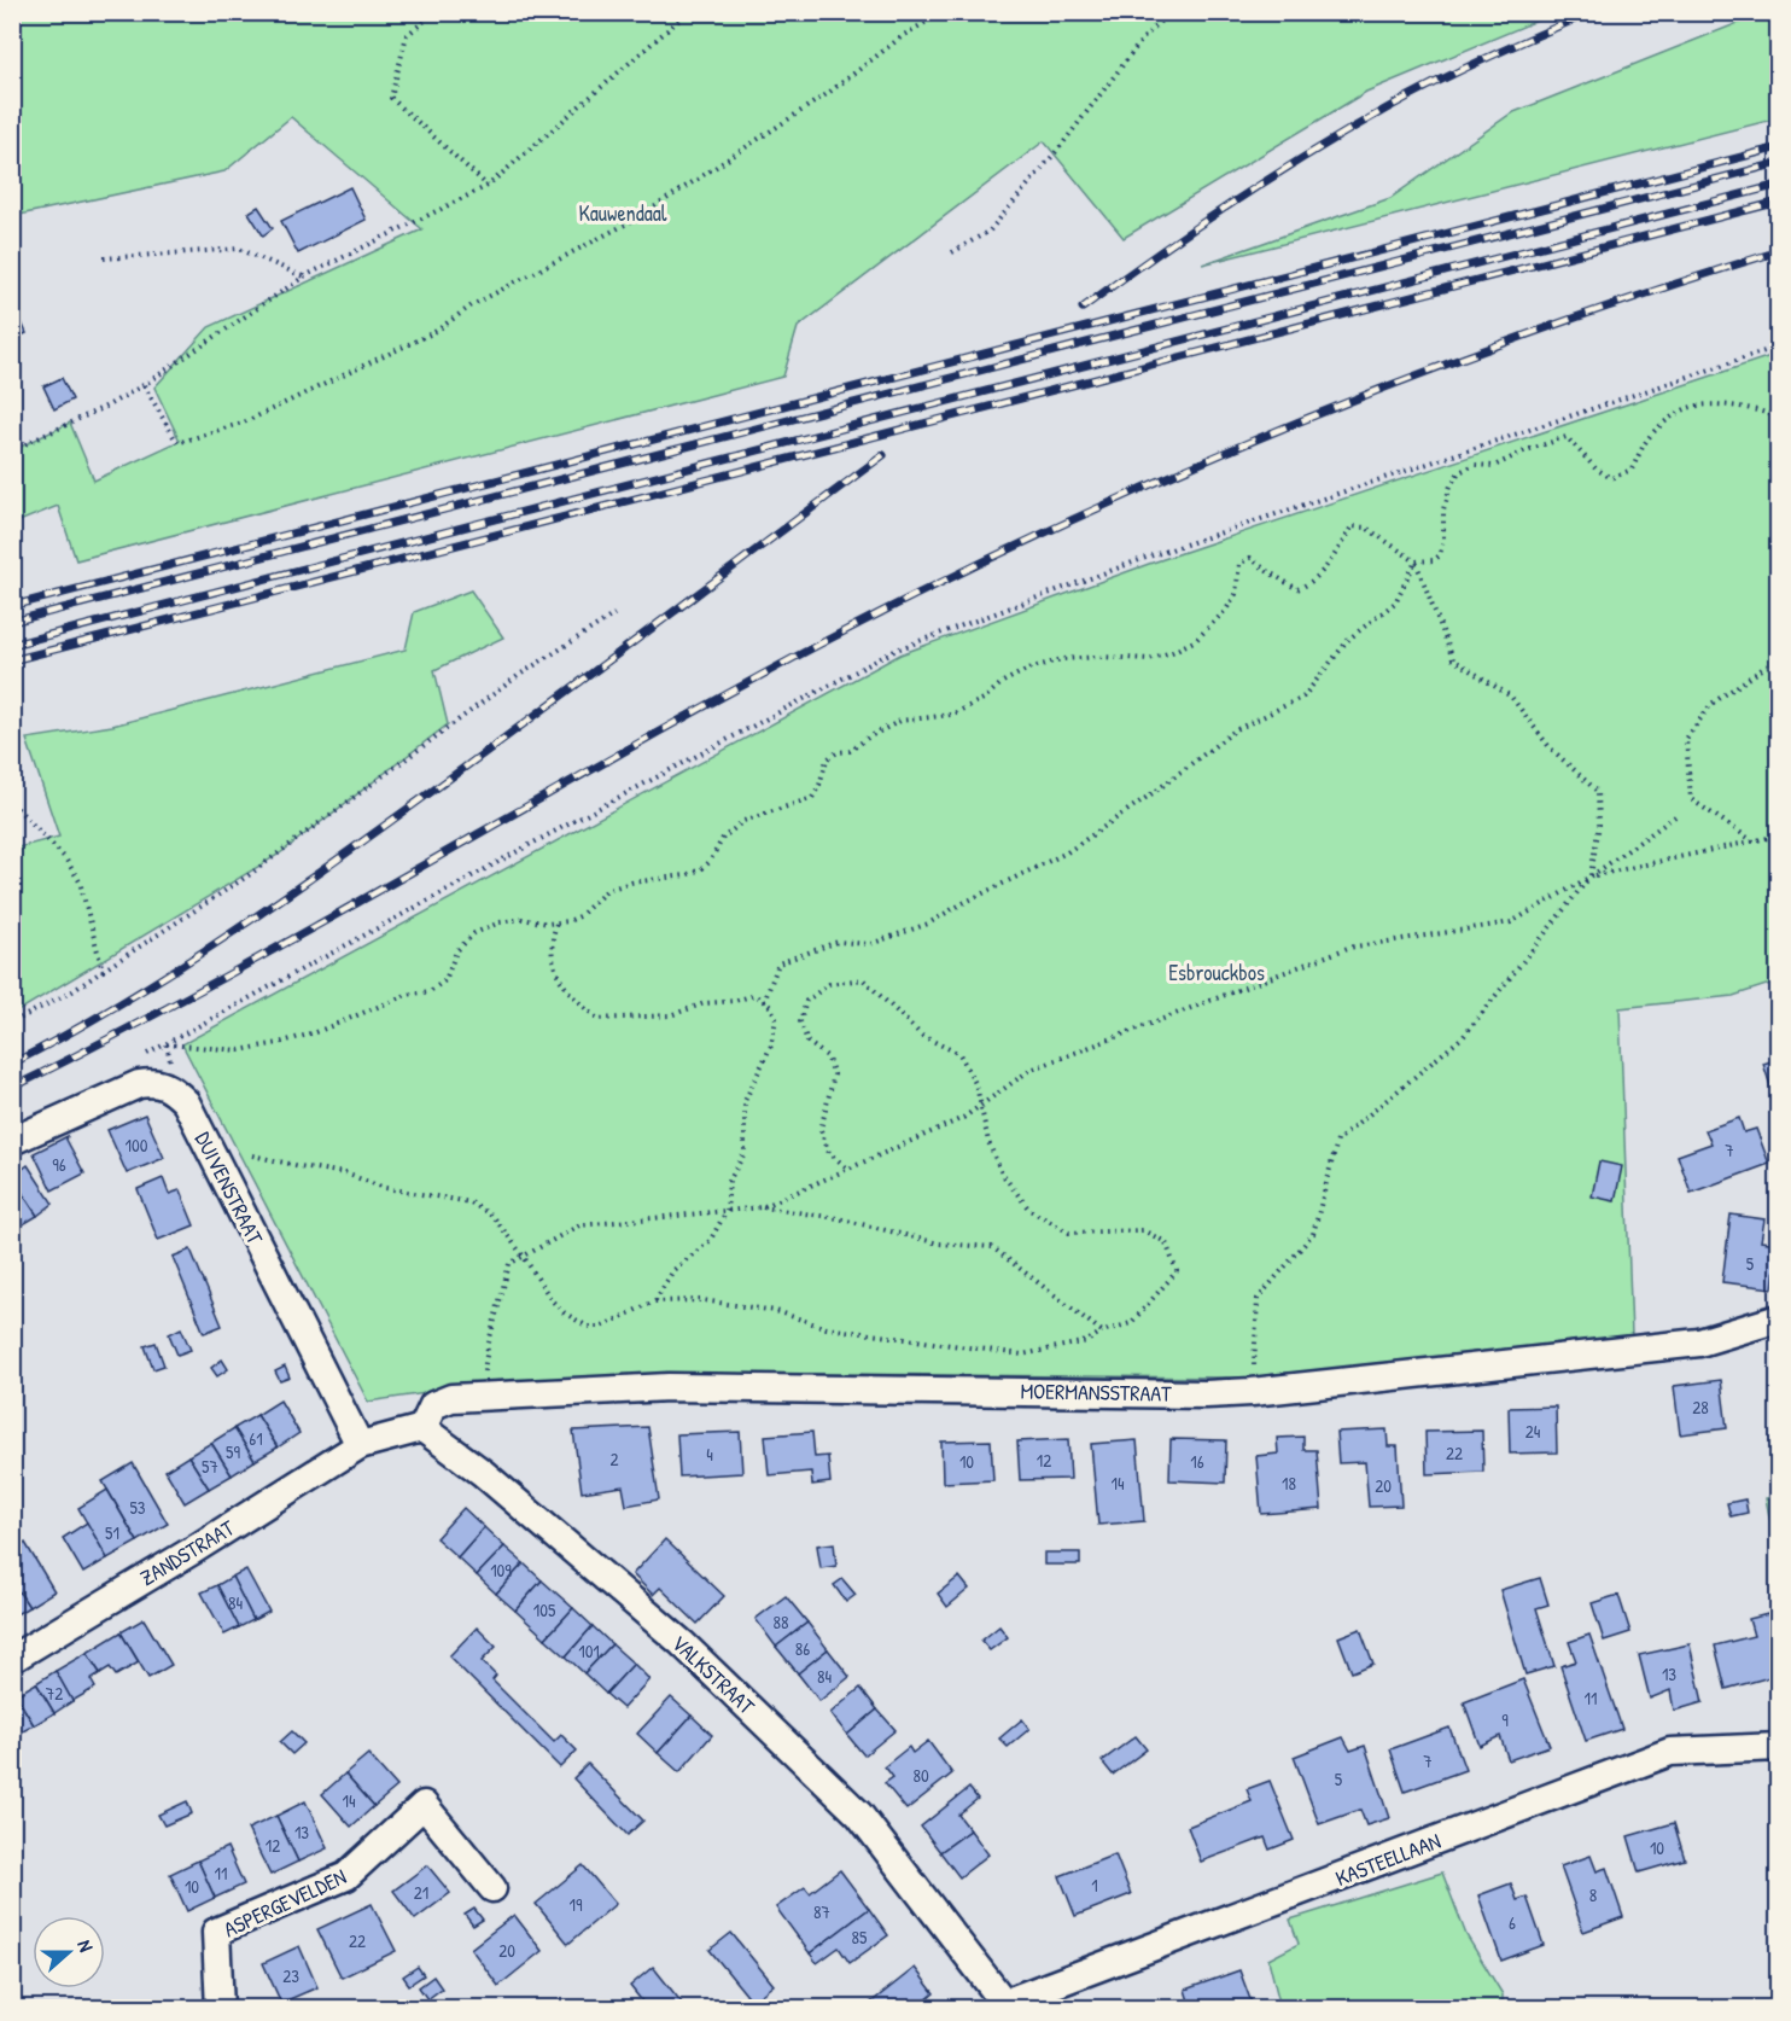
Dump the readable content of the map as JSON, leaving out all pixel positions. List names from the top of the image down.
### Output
{
  "streets": {
    "street": [
      "DUIVENSTRAAT",
      "MOERMANSSTRAAT",
      "ZANDSTRAAT",
      "VALKSTRAAT",
      "KASTEELLAAN",
      "ASPERGEVELDEN"
    ]
  },
  "crossings": [
    ["DUIVENSTRAAT", "ZANDSTRAAT"],
    ["MOERMANSSTRAAT", "VALKSTRAAT"],
    ["VALKSTRAAT", "KASTEELLAAN"]
  ],
  "parks": ["Kauwendaal", "Esbrouckbos"],
  "house_numbers": [
    "100",
    "7",
    "96",
    "5",
    "28",
    "24",
    "61",
    "59",
    "22",
    "4",
    "2",
    "12",
    "10",
    "16",
    "57",
    "14",
    "18",
    "20",
    "53",
    "51",
    "109",
    "84",
    "105",
    "88",
    "86",
    "101",
    "13",
    "84",
    "72",
    "11",
    "9",
    "7",
    "80",
    "5",
    "14",
    "13",
    "12",
    "10",
    "11",
    "1",
    "10",
    "21",
    "8",
    "19",
    "87",
    "6",
    "85",
    "22",
    "20",
    "23"
  ],
  "north": "right"
}
